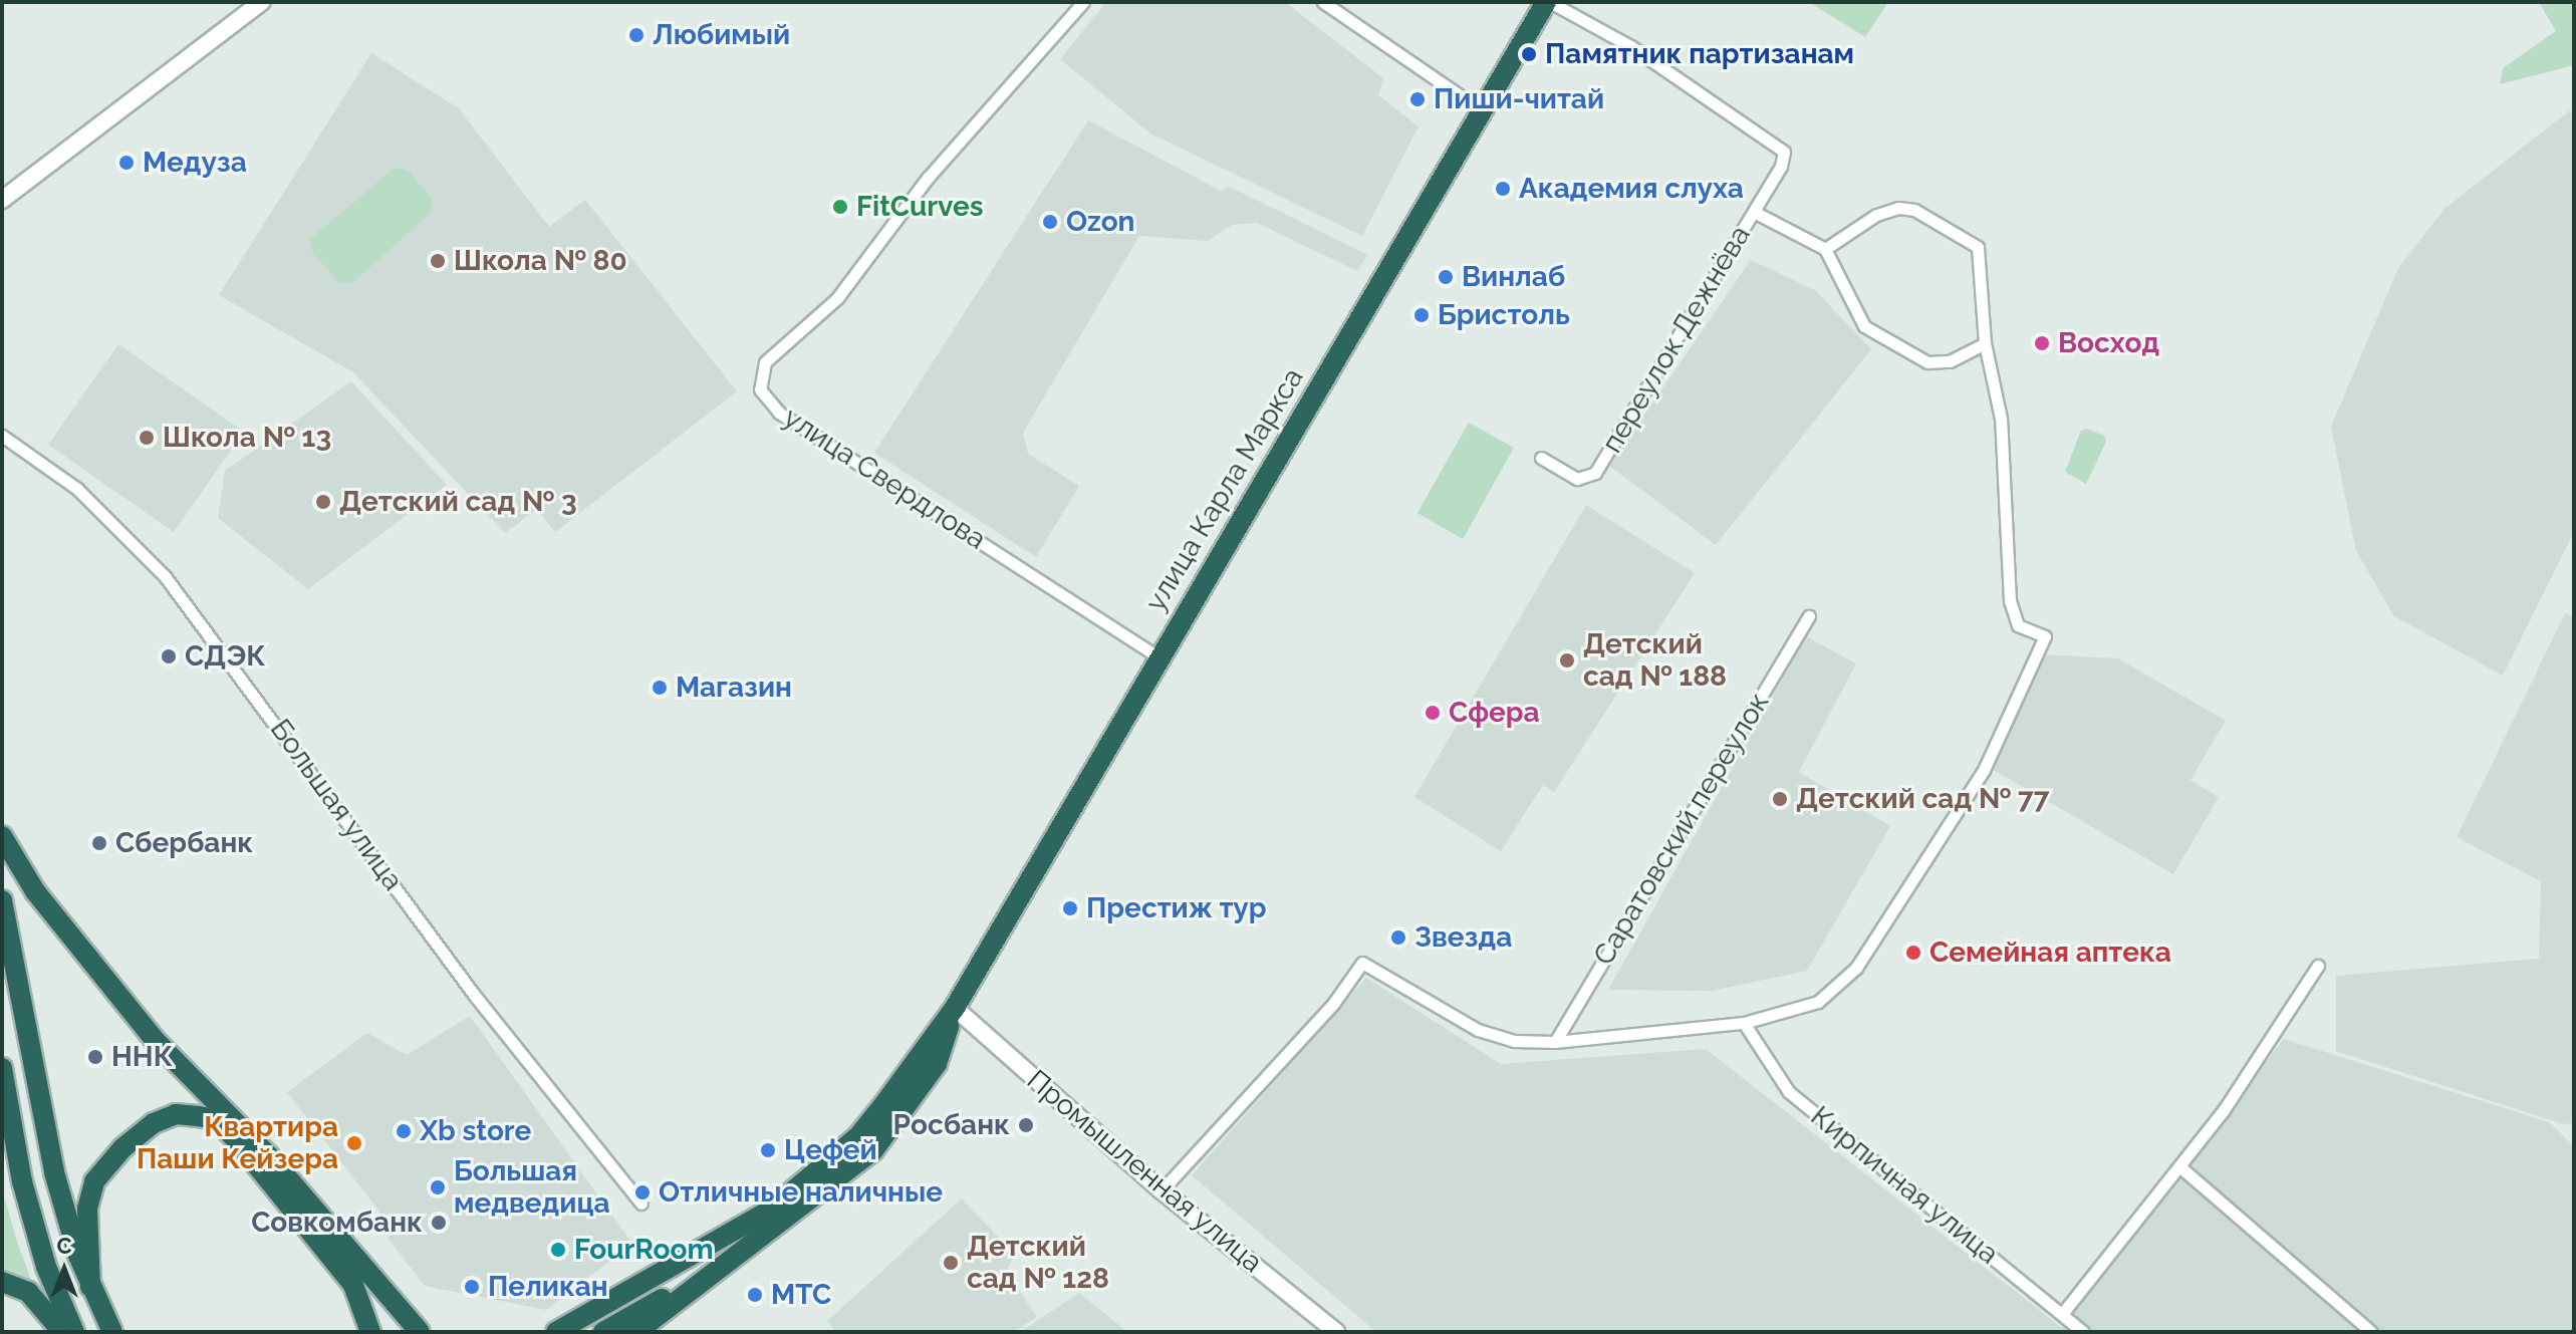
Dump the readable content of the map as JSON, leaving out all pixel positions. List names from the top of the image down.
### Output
{
  "streets": {
    "highway": ["улица Карла Маркса"],
    "street": [
      "переулок Дежнёва",
      "улица Свердлова",
      "Большая улица",
      "Саратовский переулок",
      "Промышленная улица",
      "Кирпичная улица"
    ]
  },
  "crossings": [
    ["переулок Дежнёва", "улица Карла Маркса"],
    ["улица Свердлова", "улица Карла Маркса"],
    ["улица Карла Маркса", "Промышленная улица"]
  ],
  "places": [
    "Любимый",
    "Памятник партизанам",
    "Пиши-читай",
    "Медуза",
    "Академия слуха",
    "FitCurves",
    "Ozon",
    "Школа № 80",
    "Винлаб",
    "Бристоль",
    "Восход",
    "Школа № 13",
    "Детский сад № 3",
    "СДЭК",
    "Детский сад № 188",
    "Магазин",
    "Сфера",
    "Детский сад № 77",
    "Сбербанк",
    "Престиж тур",
    "Звезда",
    "Семейная аптека",
    "ННК",
    "Росбанк",
    "Xb store",
    "Квартира Паши Кейзера",
    "Цефей",
    "Большая медведица",
    "Отличные наличные",
    "Совкомбанк",
    "FourRoom",
    "Детский сад № 128",
    "Пеликан",
    "МТС"
  ],
  "north": "top"
}
